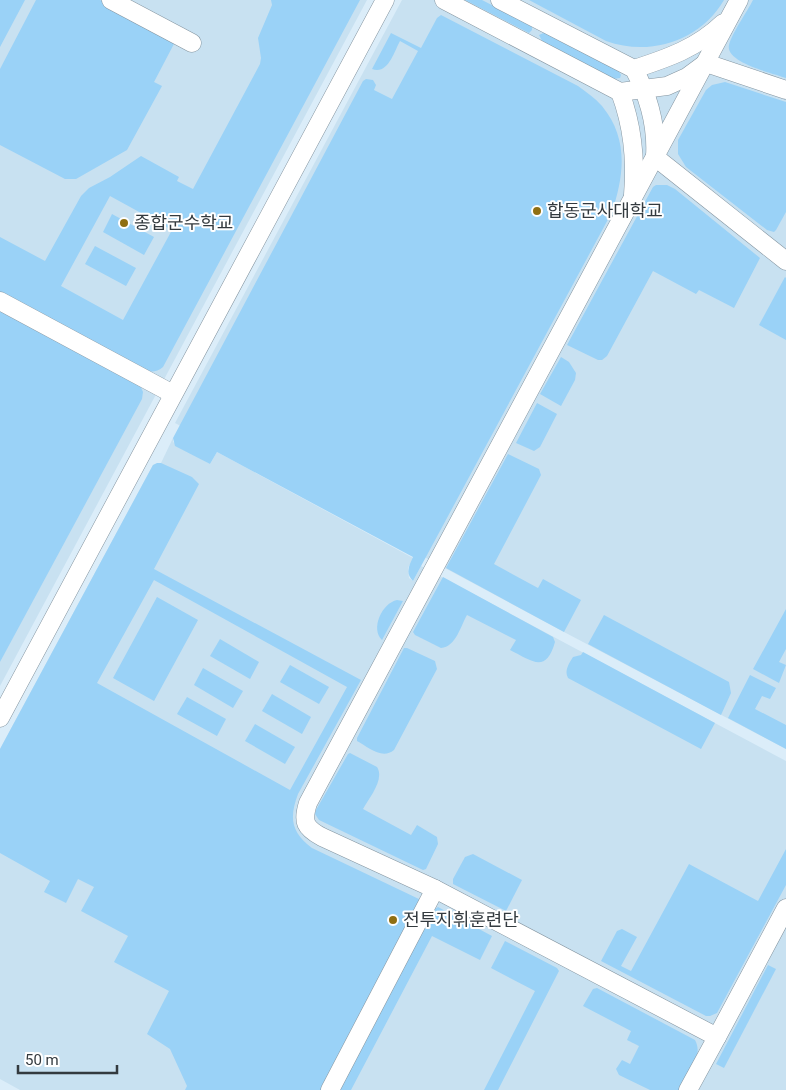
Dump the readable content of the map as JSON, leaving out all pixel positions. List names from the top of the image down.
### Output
{
  "places": ["합동군사대학교", "종합군수학교", "전투지휘훈련단"],
  "scale_bar": "50 m"
}
